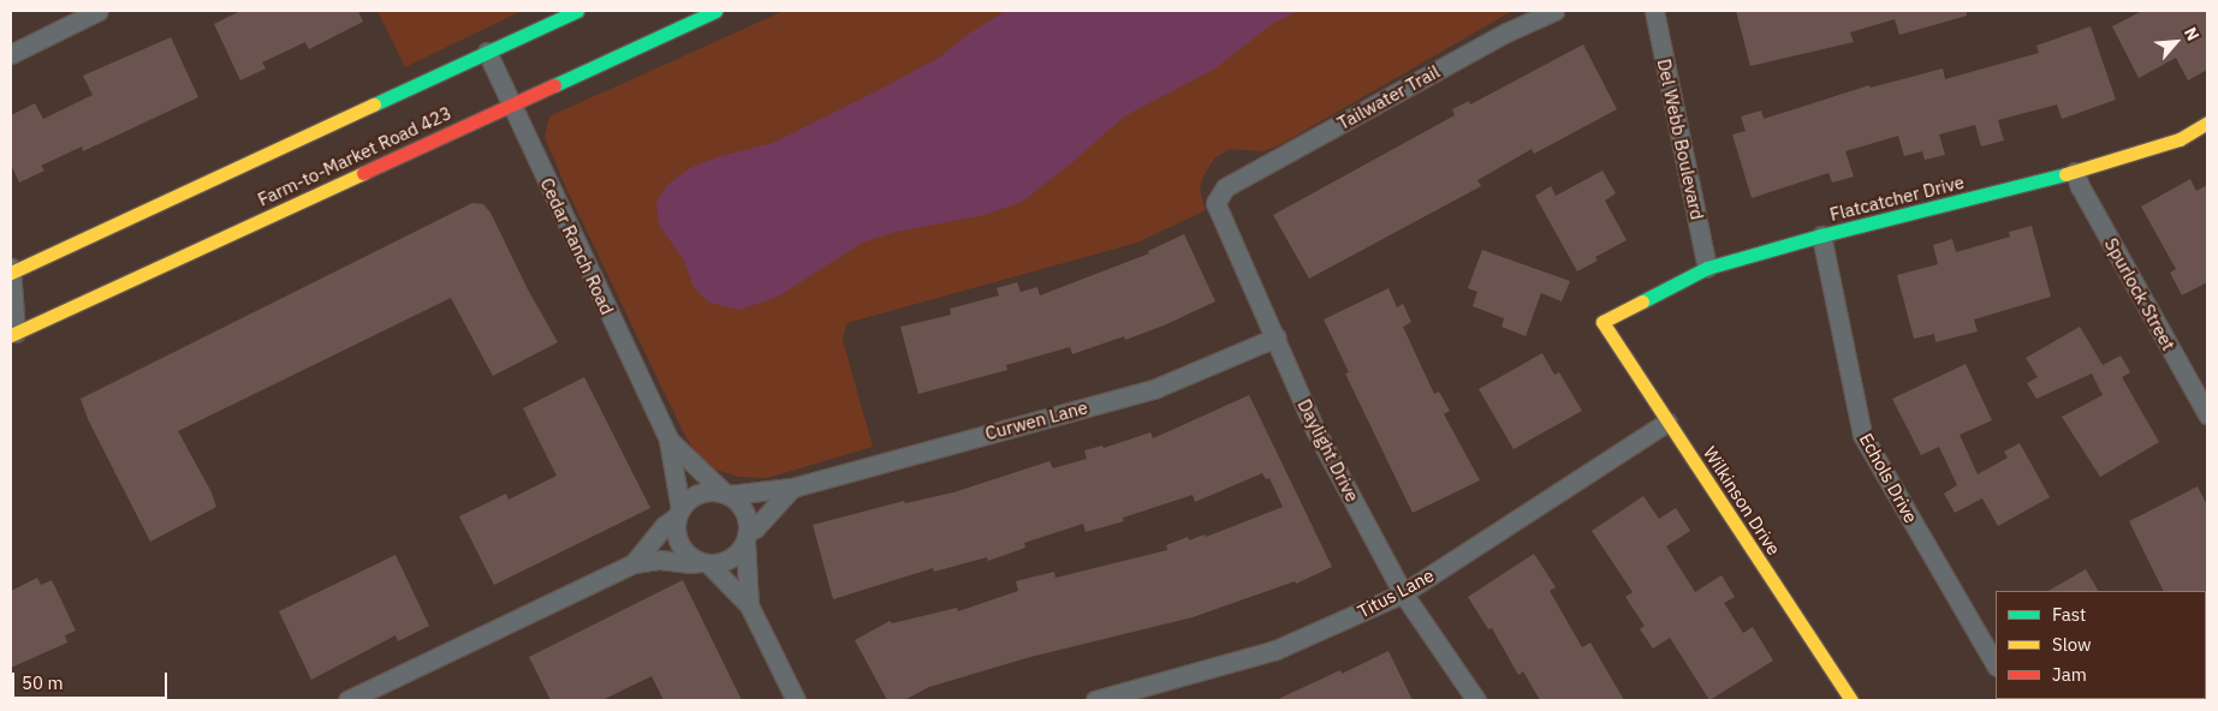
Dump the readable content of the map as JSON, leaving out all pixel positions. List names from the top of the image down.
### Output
{
  "streets": {
    "main road": ["Farm-to-Market Road 423", "Flatcatcher Drive", "Wilkinson Drive"],
    "street": [
      "Tailwater Trail",
      "Del Webb Boulevard",
      "Cedar Ranch Road",
      "Spurlock Street",
      "Curwen Lane",
      "Daylight Drive",
      "Echols Drive",
      "Titus Lane"
    ]
  },
  "crossings": [
    ["Tailwater Trail", "Daylight Drive"],
    ["Del Webb Boulevard", "Flatcatcher Drive"],
    ["Farm-to-Market Road 423", "Cedar Ranch Road"],
    ["Flatcatcher Drive", "Spurlock Street"],
    ["Flatcatcher Drive", "Echols Drive"],
    ["Flatcatcher Drive", "Wilkinson Drive"],
    ["Cedar Ranch Road", "Curwen Lane"],
    ["Curwen Lane", "Daylight Drive"],
    ["Daylight Drive", "Titus Lane"],
    ["Wilkinson Drive", "Titus Lane"]
  ],
  "legend": ["Fast", "Slow", "Jam"],
  "scale_bar": "50 m",
  "north": "top right"
}
